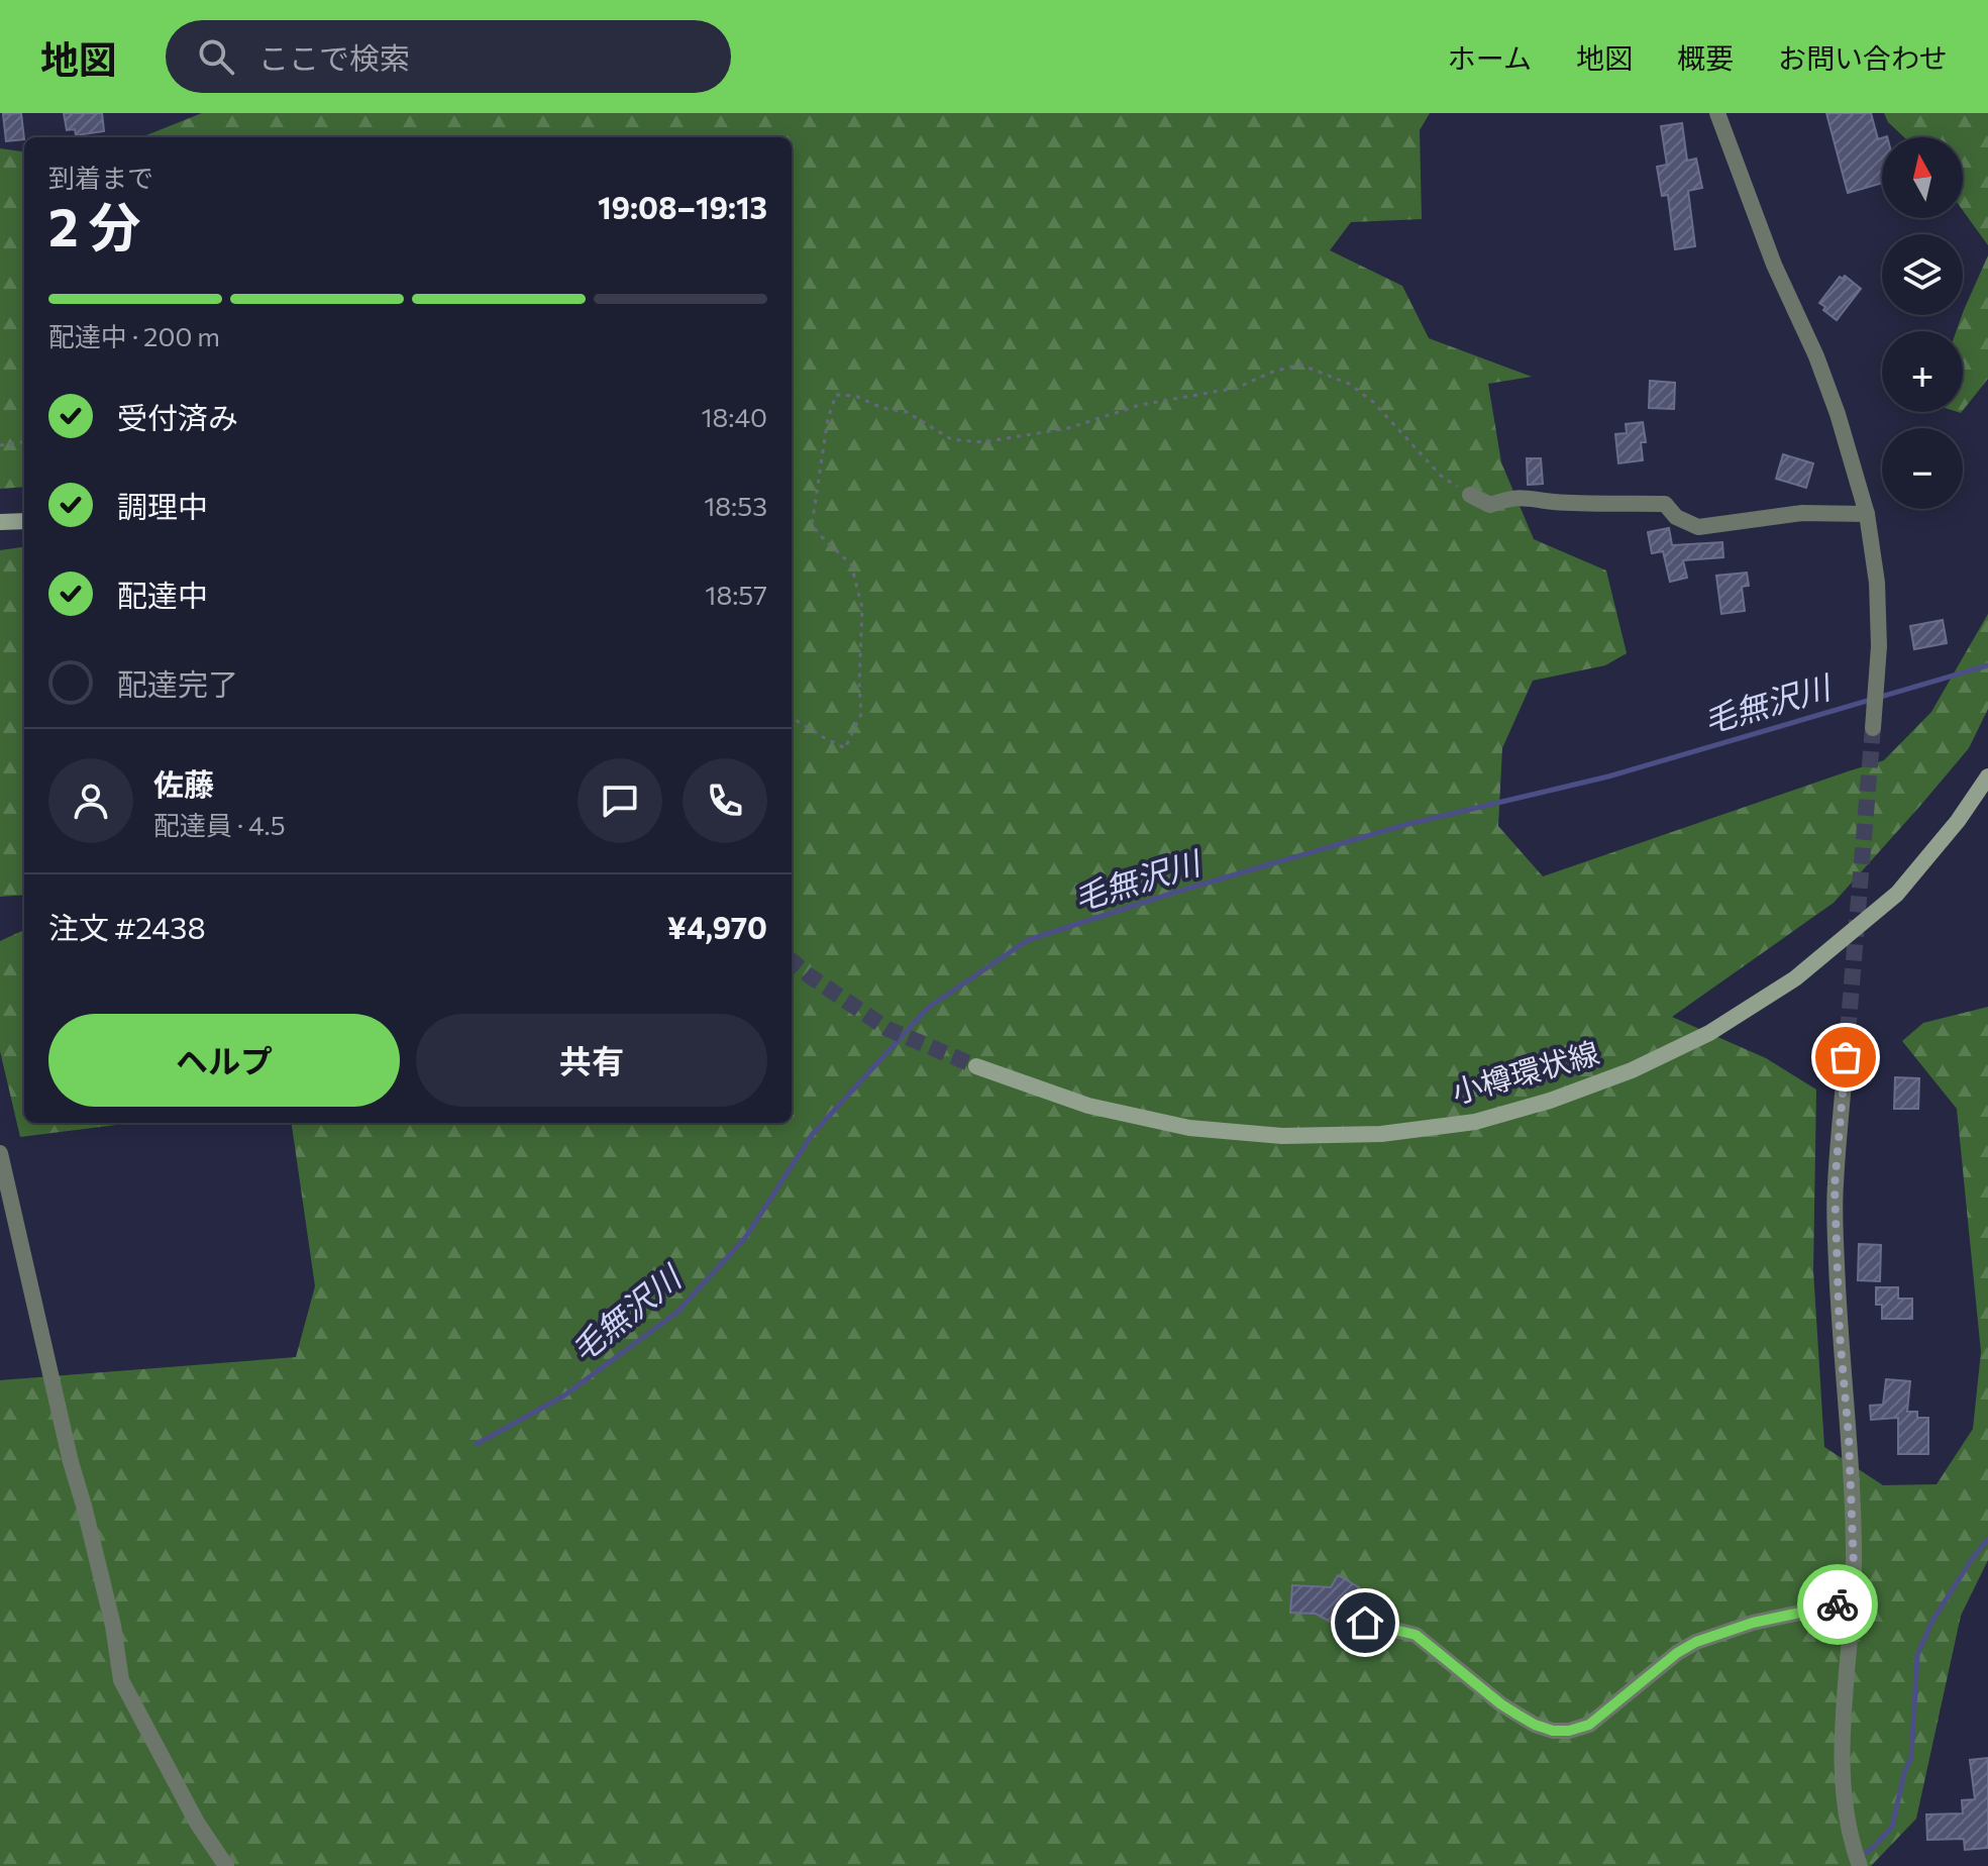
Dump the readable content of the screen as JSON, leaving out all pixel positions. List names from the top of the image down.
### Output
{
  "streets": {
    "main road": ["小樽環状線"]
  },
  "water": ["毛無沢川"],
  "north": "top",
  "page": {
    "header": "地図",
    "search": "ここで検索",
    "nav": [
      "ホーム",
      "地図",
      "概要",
      "お問い合わせ"
    ],
    "map_buttons": ["+", "−"],
    "heading": ["2 分", "到着まで", "19:08–19:13"],
    "panel": [
      "佐藤",
      "配達員 · 4.5",
      "注文 #2438",
      "¥4,970"
    ],
    "bar": "配達中 · 200 m",
    "list": [
      ["受付済み", "18:40"],
      ["調理中", "18:53"],
      ["配達中", "18:57"],
      "配達完了"
    ],
    "buttons": ["ヘルプ", "共有"]
  }
}
